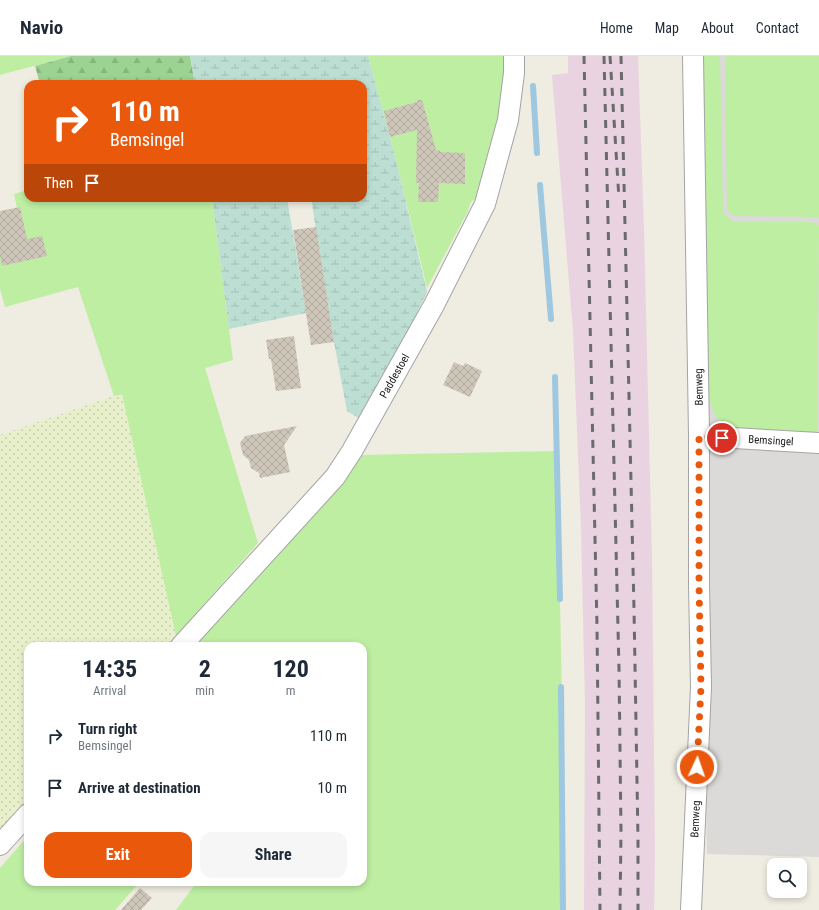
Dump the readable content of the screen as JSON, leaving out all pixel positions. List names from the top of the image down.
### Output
{
  "streets": {
    "street": ["Paddestoel", "Bemweg", "Bemsingel"]
  },
  "crossings": [
    ["Bemweg", "Bemsingel"]
  ],
  "page": {
    "header": "Navio",
    "nav": [
      "Home",
      "Map",
      "About",
      "Contact"
    ],
    "turn": ["110 m", "Bemsingel"],
    "then": "Then",
    "eta": [
      "14:35",
      "Arrival",
      "2",
      "min",
      "120",
      "m"
    ],
    "list": [
      {
        "name": "Turn right",
        "note": "Bemsingel",
        "value": "110 m"
      },
      {
        "name": "Arrive at destination",
        "value": "10 m"
      }
    ],
    "buttons": ["Exit", "Share"]
  }
}
